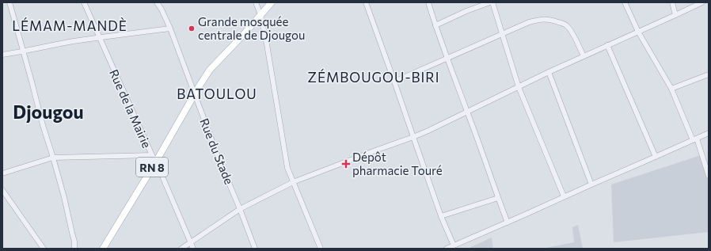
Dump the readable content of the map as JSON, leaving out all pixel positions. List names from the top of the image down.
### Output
{
  "streets": {
    "main road": ["RN 8"],
    "street": ["Rue de la Mairie", "Rue du Stade"]
  },
  "crossings": [
    ["Rue de la Mairie", "RN 8"],
    ["Rue du Stade", "RN 8"]
  ],
  "districts": [
    "LÉMAM-MANDÈ",
    "ZÉMBOUGOU-BIRI",
    "BATOULOU",
    "Djougou"
  ],
  "places": {
    "other": ["Grande mosquée centrale de Djougou"],
    "health": ["Dépôt pharmacie Touré"]
  }
}
